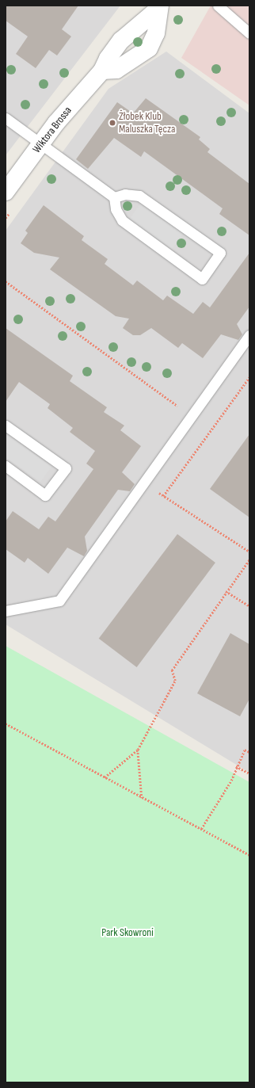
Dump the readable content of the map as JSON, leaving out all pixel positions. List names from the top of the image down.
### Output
{
  "streets": {
    "street": ["Wiktora Brossa"]
  },
  "parks": ["Park Skowroni"],
  "places": ["Żłobek Klub Maluszka Tęcza"]
}
